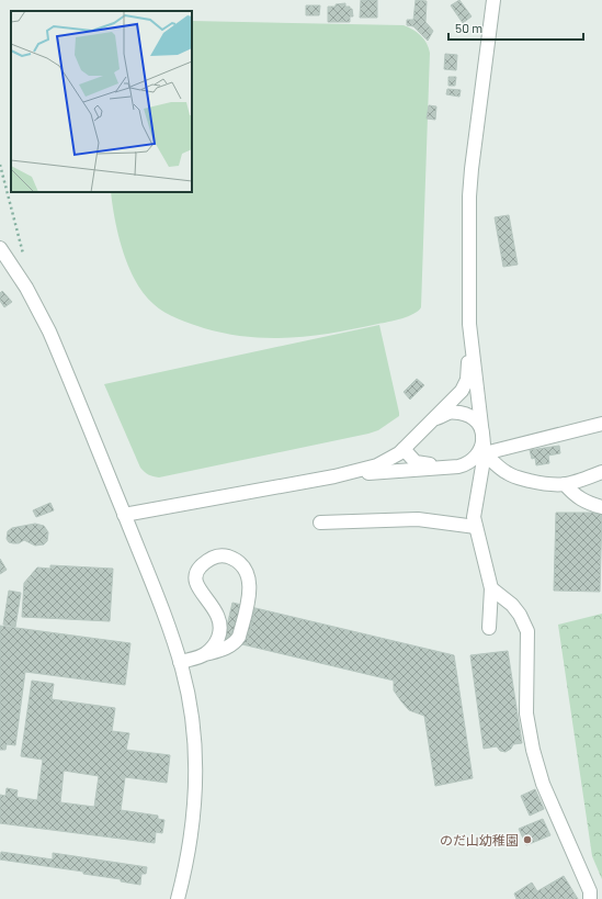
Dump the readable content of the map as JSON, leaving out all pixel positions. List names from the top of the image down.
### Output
{
  "places": ["のだ山幼稚園"],
  "scale_bar": "50 m"
}
